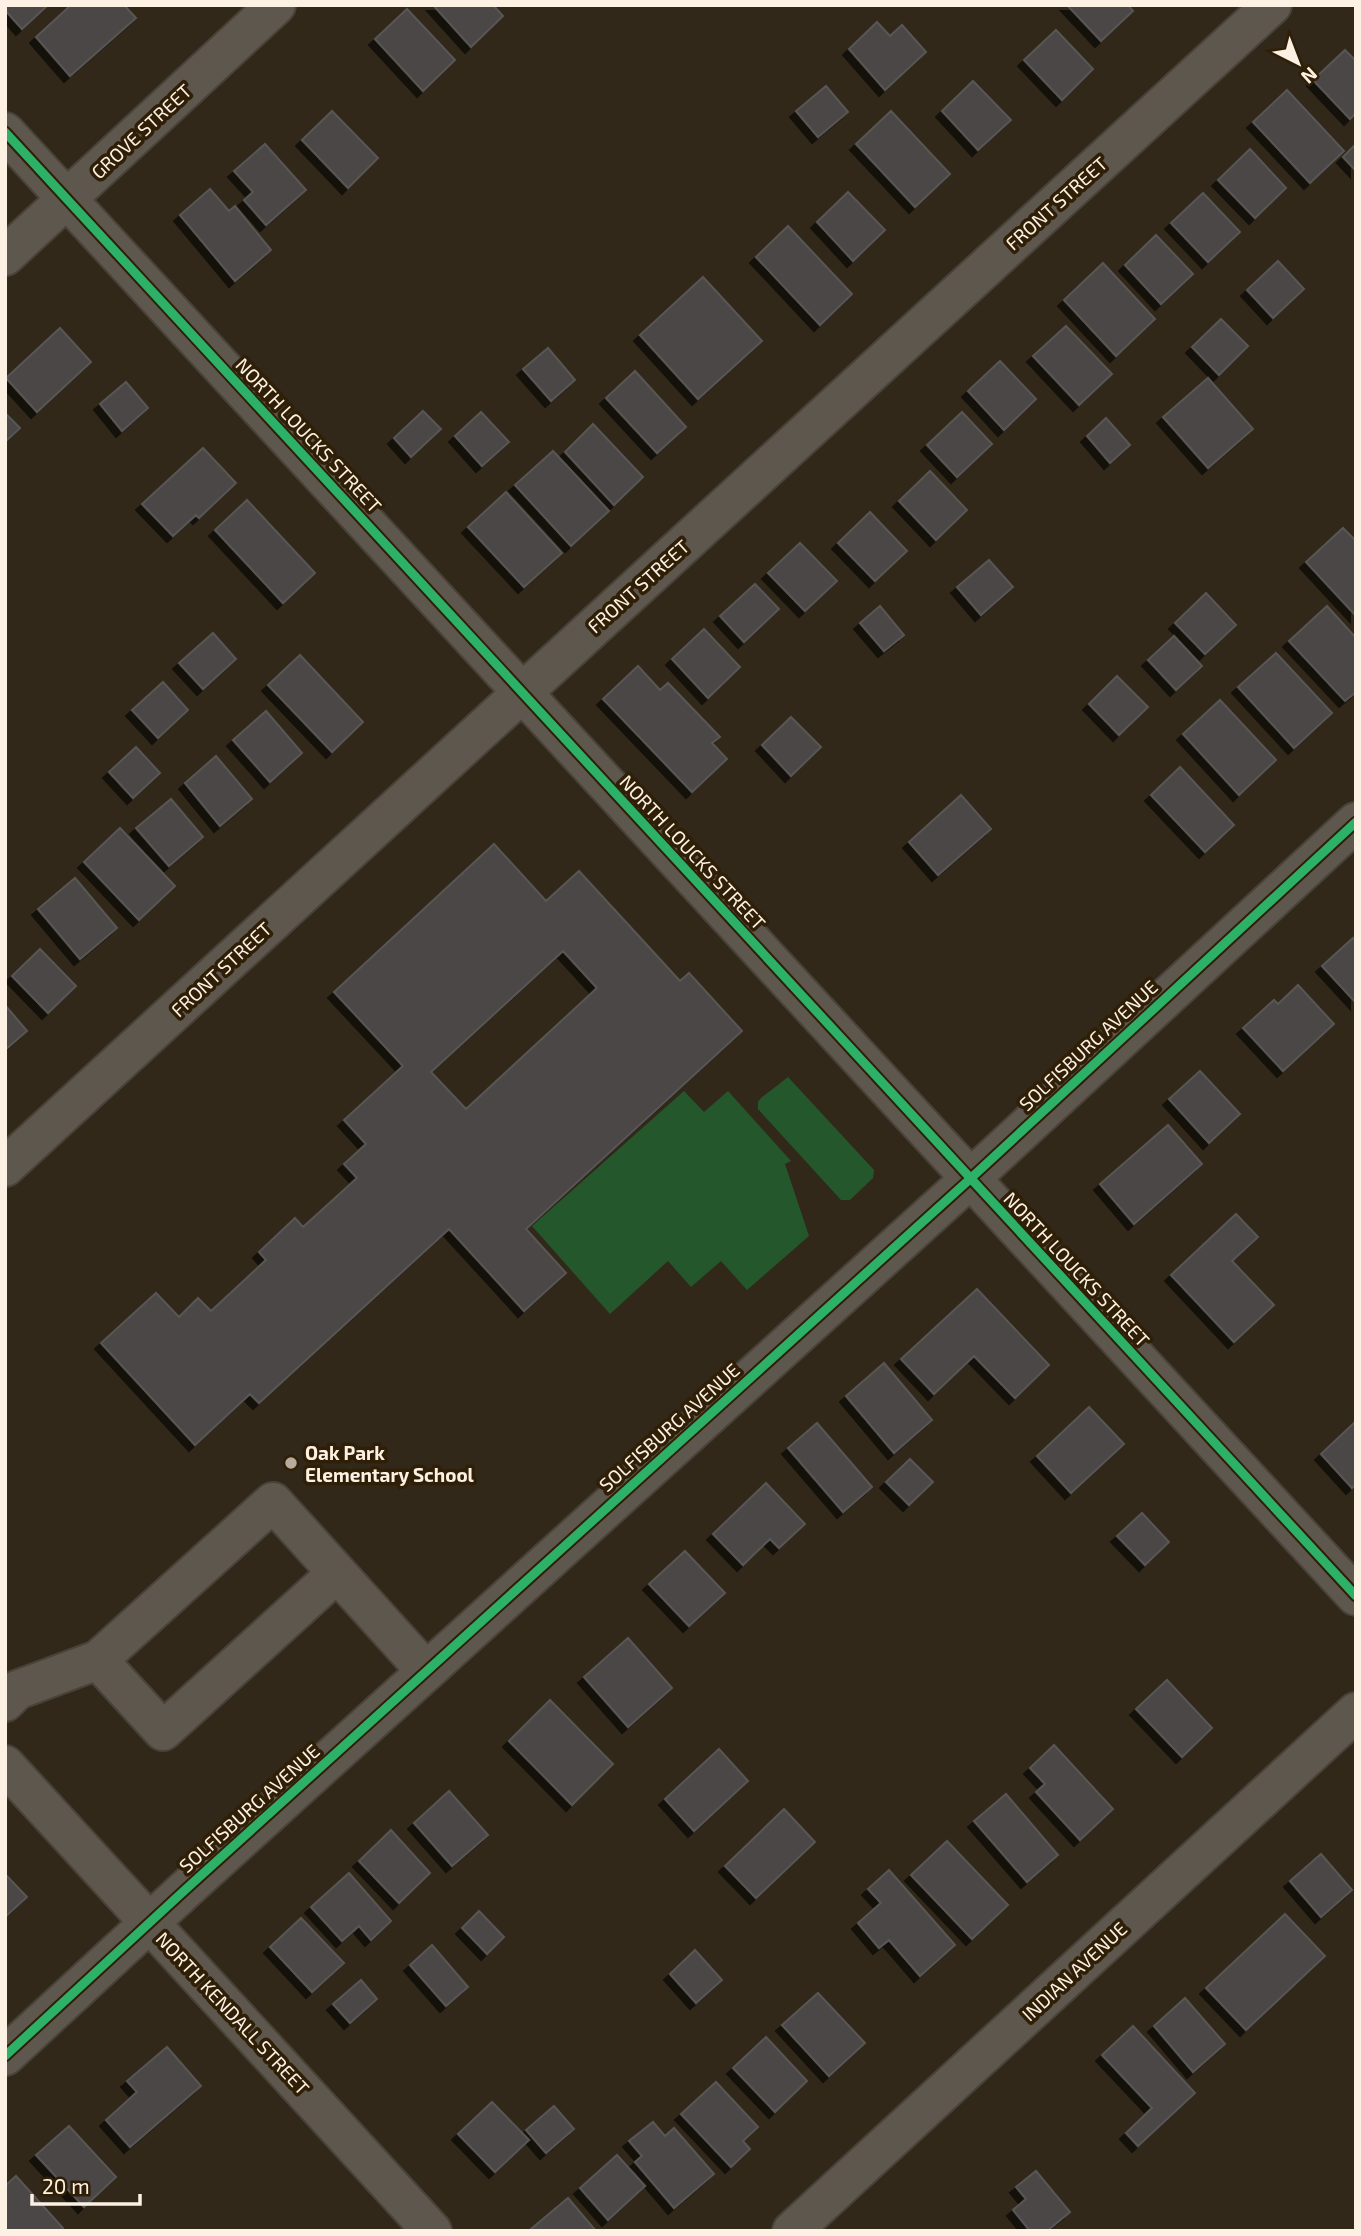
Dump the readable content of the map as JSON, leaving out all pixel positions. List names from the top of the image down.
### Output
{
  "streets": {
    "street": [
      "GROVE STREET",
      "FRONT STREET",
      "NORTH LOUCKS STREET",
      "SOLFISBURG AVENUE",
      "INDIAN AVENUE",
      "NORTH KENDALL STREET"
    ]
  },
  "crossings": [
    ["GROVE STREET", "NORTH LOUCKS STREET"],
    ["FRONT STREET", "NORTH LOUCKS STREET"],
    ["NORTH LOUCKS STREET", "SOLFISBURG AVENUE"],
    ["SOLFISBURG AVENUE", "NORTH KENDALL STREET"]
  ],
  "places": ["Oak Park Elementary School"],
  "scale_bar": "20 m",
  "north": "bottom right"
}
